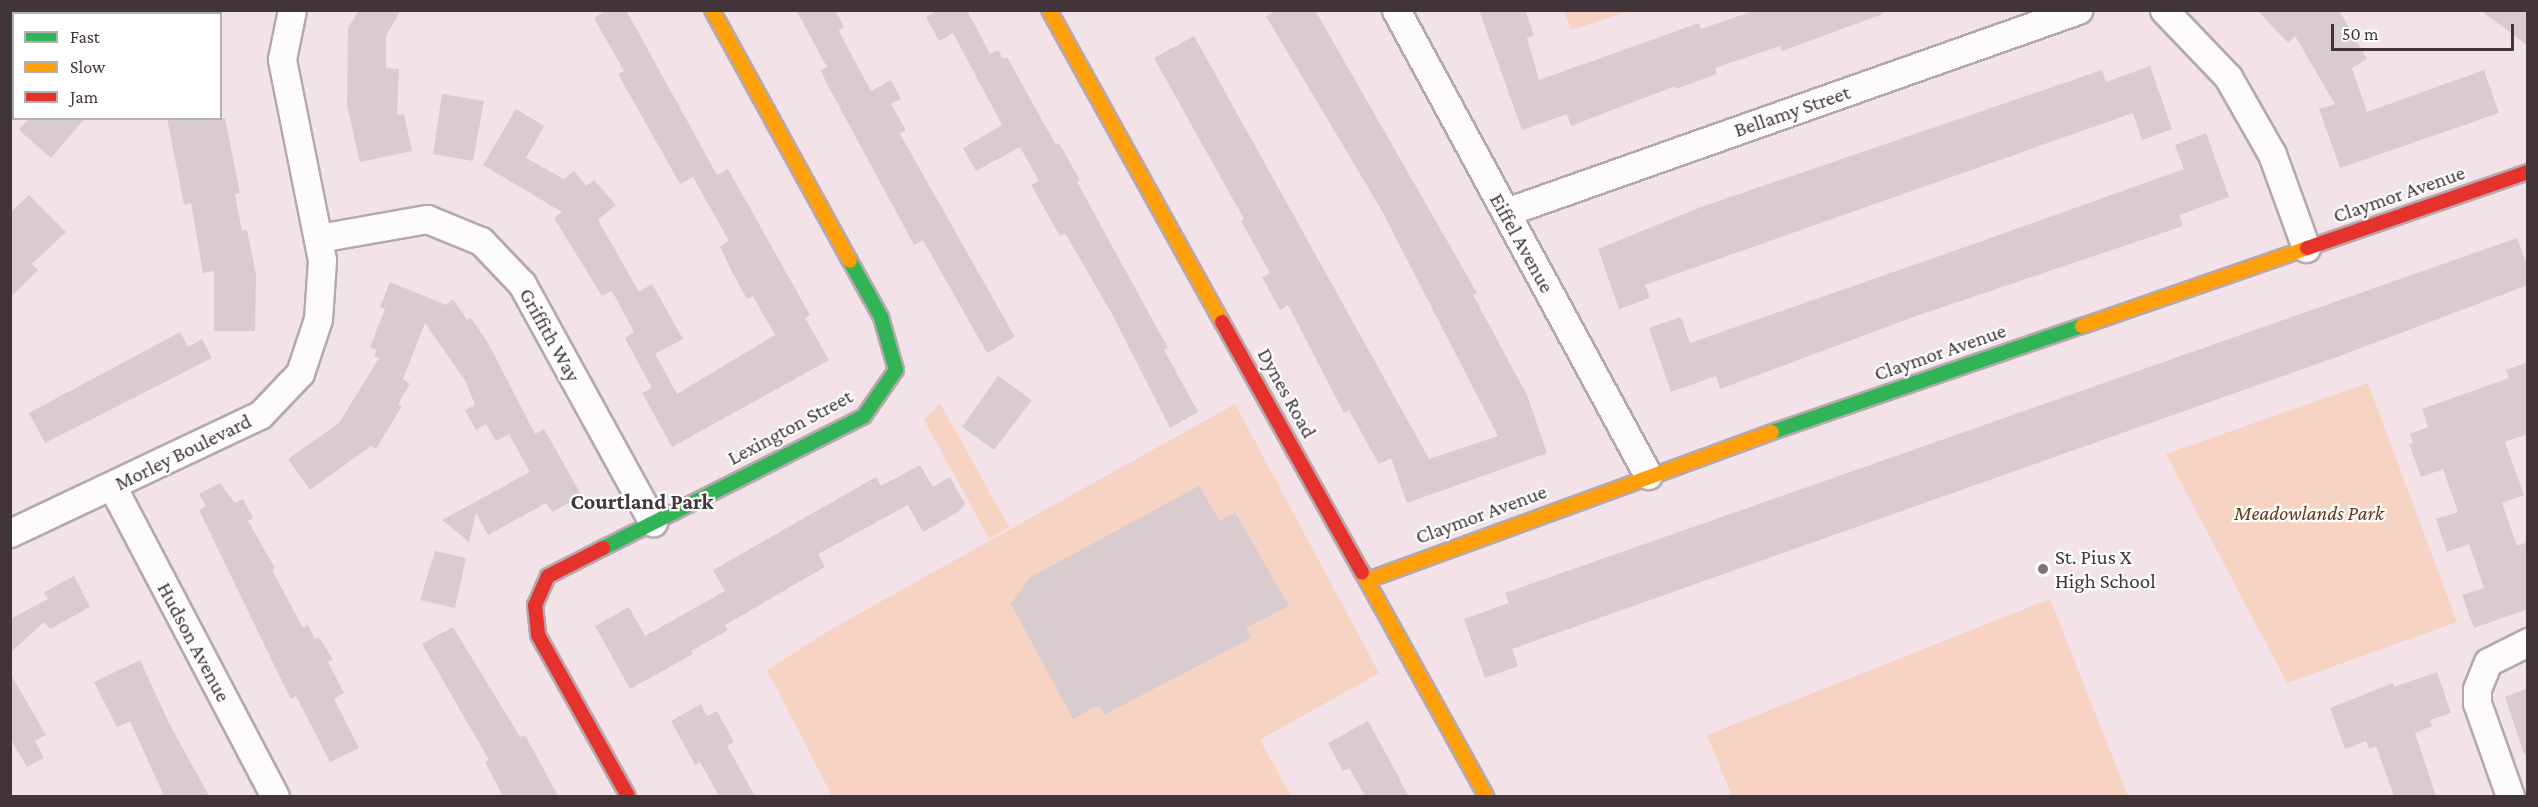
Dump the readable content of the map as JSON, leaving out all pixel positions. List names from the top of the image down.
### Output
{
  "streets": {
    "street": [
      "Bellamy Street",
      "Claymor Avenue",
      "Eiffel Avenue",
      "Griffith Way",
      "Dynes Road",
      "Lexington Street",
      "Morley Boulevard",
      "Hudson Avenue"
    ]
  },
  "crossings": [
    ["Bellamy Street", "Eiffel Avenue"],
    ["Claymor Avenue", "Eiffel Avenue"],
    ["Claymor Avenue", "Dynes Road"],
    ["Griffith Way", "Lexington Street"],
    ["Griffith Way", "Morley Boulevard"],
    ["Morley Boulevard", "Hudson Avenue"]
  ],
  "districts": ["Courtland Park"],
  "parks": ["Meadowlands Park"],
  "places": ["St. Pius X High School"],
  "legend": ["Fast", "Slow", "Jam"],
  "scale_bar": "50 m"
}
